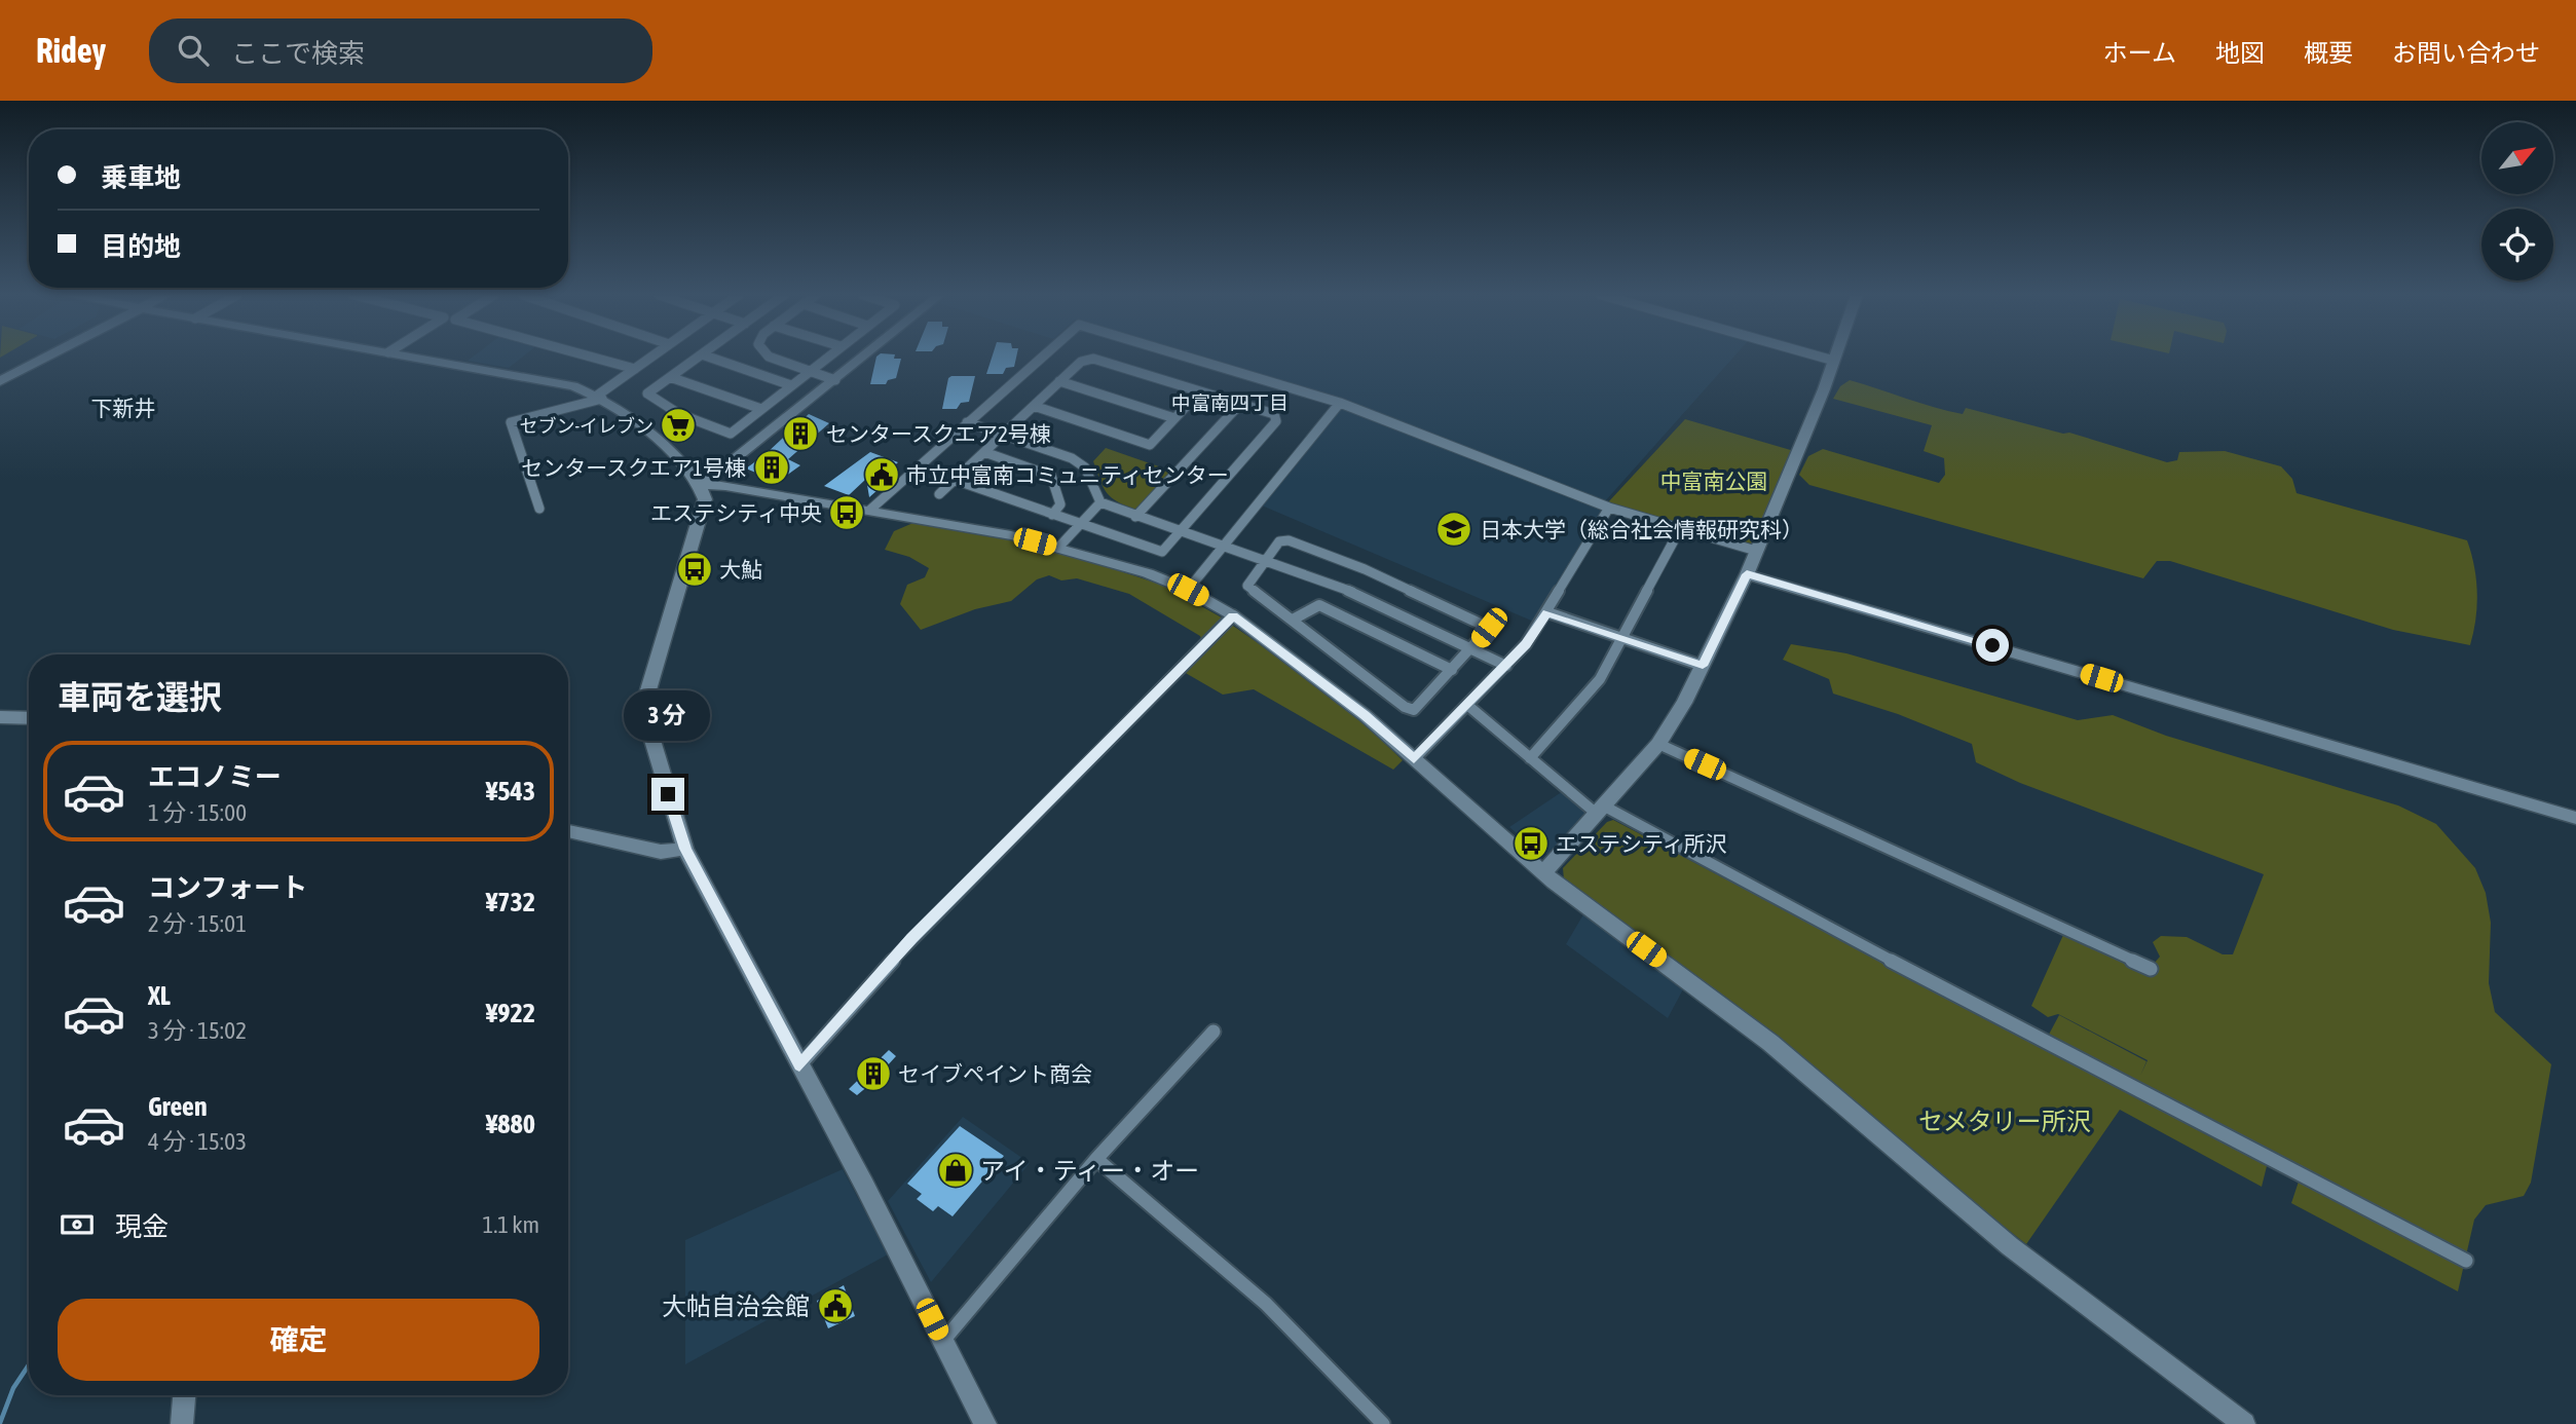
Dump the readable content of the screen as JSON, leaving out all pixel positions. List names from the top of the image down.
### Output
{
  "districts": ["中富南四丁目", "下新井"],
  "parks": ["中富南公園", "セメタリー所沢"],
  "places": {
    "supermarket": ["セブン-イレブン"],
    "building": ["センタースクエア2号棟", "センタースクエア1号棟", "セイブペイント商会"],
    "public building": ["市立中富南コミュニティセンター", "大帖自治会館"],
    "bus stop": ["エステシティ中央", "大鮎", "エステシティ所沢"],
    "school or university": ["日本大学（総合社会情報研究科）"],
    "shop": ["アイ・ティー・オー"]
  },
  "north": "top right",
  "page": {
    "header": "Ridey",
    "search": "ここで検索",
    "nav": [
      "ホーム",
      "地図",
      "概要",
      "お問い合わせ"
    ],
    "banner": ["乗車地", "目的地"],
    "heading": "車両を選択",
    "bubble": "3 分",
    "list": [
      {
        "name": "エコノミー",
        "note": "1 分 · 15:00",
        "value": "¥543"
      },
      {
        "name": "コンフォート",
        "note": "2 分 · 15:01",
        "value": "¥732"
      },
      {
        "name": "XL",
        "note": "3 分 · 15:02",
        "value": "¥922"
      },
      {
        "name": "Green",
        "note": "4 分 · 15:03",
        "value": "¥880"
      }
    ],
    "pay": ["現金", "1.1 km"],
    "buttons": "確定"
  }
}
